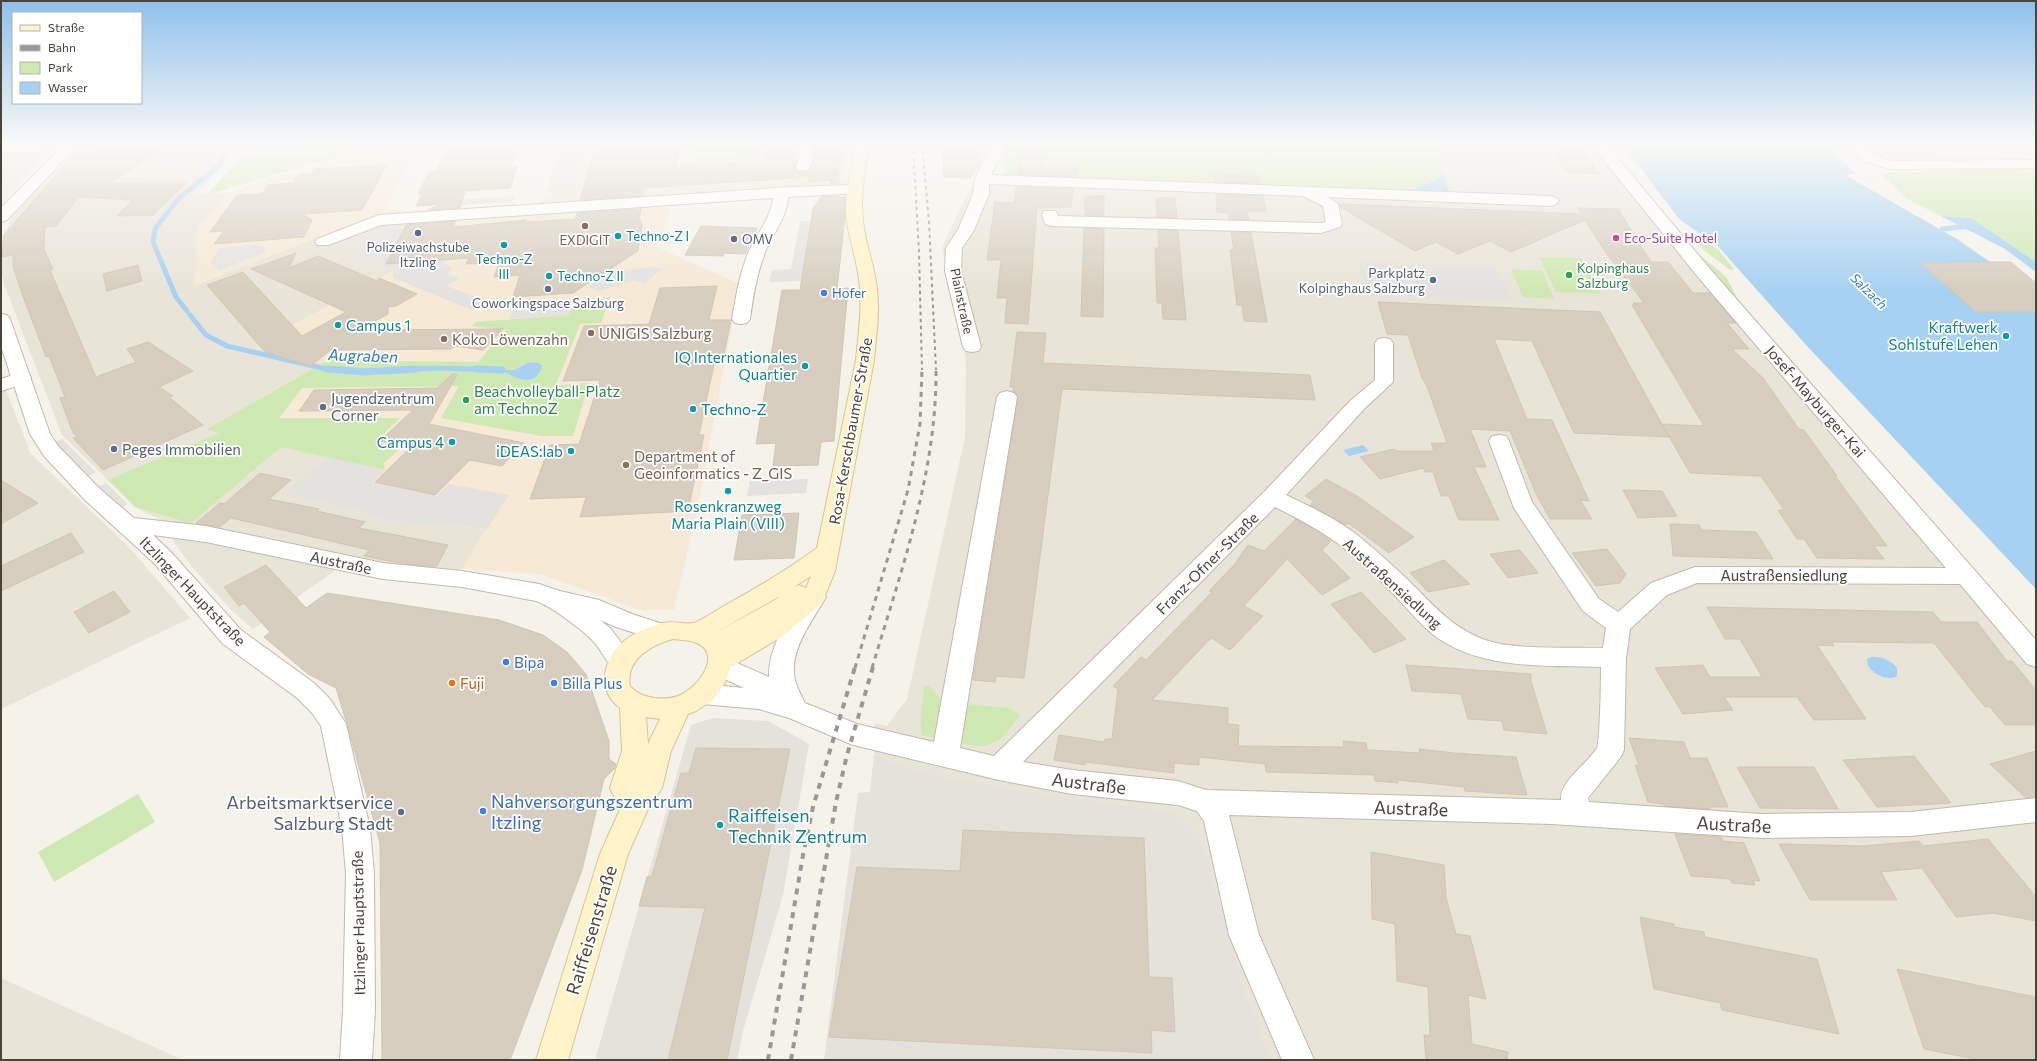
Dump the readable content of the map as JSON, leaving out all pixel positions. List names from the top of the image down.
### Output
{
  "streets": {
    "main road": ["Rosa-Kerschbaumer-Straße", "Raiffeisenstraße"],
    "street": [
      "Plainstraße",
      "Josef-Mayburger-Kai",
      "Austraße",
      "Franz-Ofner-Straße",
      "Austraßensiedlung",
      "Itzlinger Hauptstraße"
    ]
  },
  "crossings": [
    ["Josef-Mayburger-Kai", "Austraßensiedlung"],
    ["Rosa-Kerschbaumer-Straße", "Austraße"],
    ["Rosa-Kerschbaumer-Straße", "Raiffeisenstraße"],
    ["Austraße", "Franz-Ofner-Straße"],
    ["Austraße", "Itzlinger Hauptstraße"],
    ["Austraße", "Raiffeisenstraße"],
    ["Franz-Ofner-Straße", "Austraßensiedlung"]
  ],
  "water": ["Salzach", "Augraben"],
  "places": [
    "EXDIGIT",
    "Polizeiwachstube Itzling",
    "Techno-Z I",
    "Eco-Suite Hotel",
    "OMV",
    "Techno-Z III",
    "Kolpinghaus Salzburg",
    "Techno-Z II",
    "Parkplatz Kolpinghaus Salzburg",
    "Coworkingspace Salzburg",
    "Hofer",
    "Campus 1",
    "UNIGIS Salzburg",
    "Kraftwerk Sohlstufe Lehen",
    "Koko Löwenzahn",
    "IQ Internationales Quartier",
    "Beachvolleyball-Platz am TechnoZ",
    "Jugendzentrum Corner",
    "Techno-Z",
    "Campus 4",
    "Peges Immobilien",
    "iDEAS:lab",
    "Department of Geoinformatics - Z_GIS",
    "Rosenkranzweg Maria Plain (VIII)",
    "Bipa",
    "Fuji",
    "Billa Plus",
    "Nahversorgungszentrum Itzling",
    "Arbeitsmarktservice Salzburg Stadt",
    "Raiffeisen Technik Zentrum"
  ],
  "legend": [
    "Straße",
    "Bahn",
    "Park",
    "Wasser"
  ]
}
